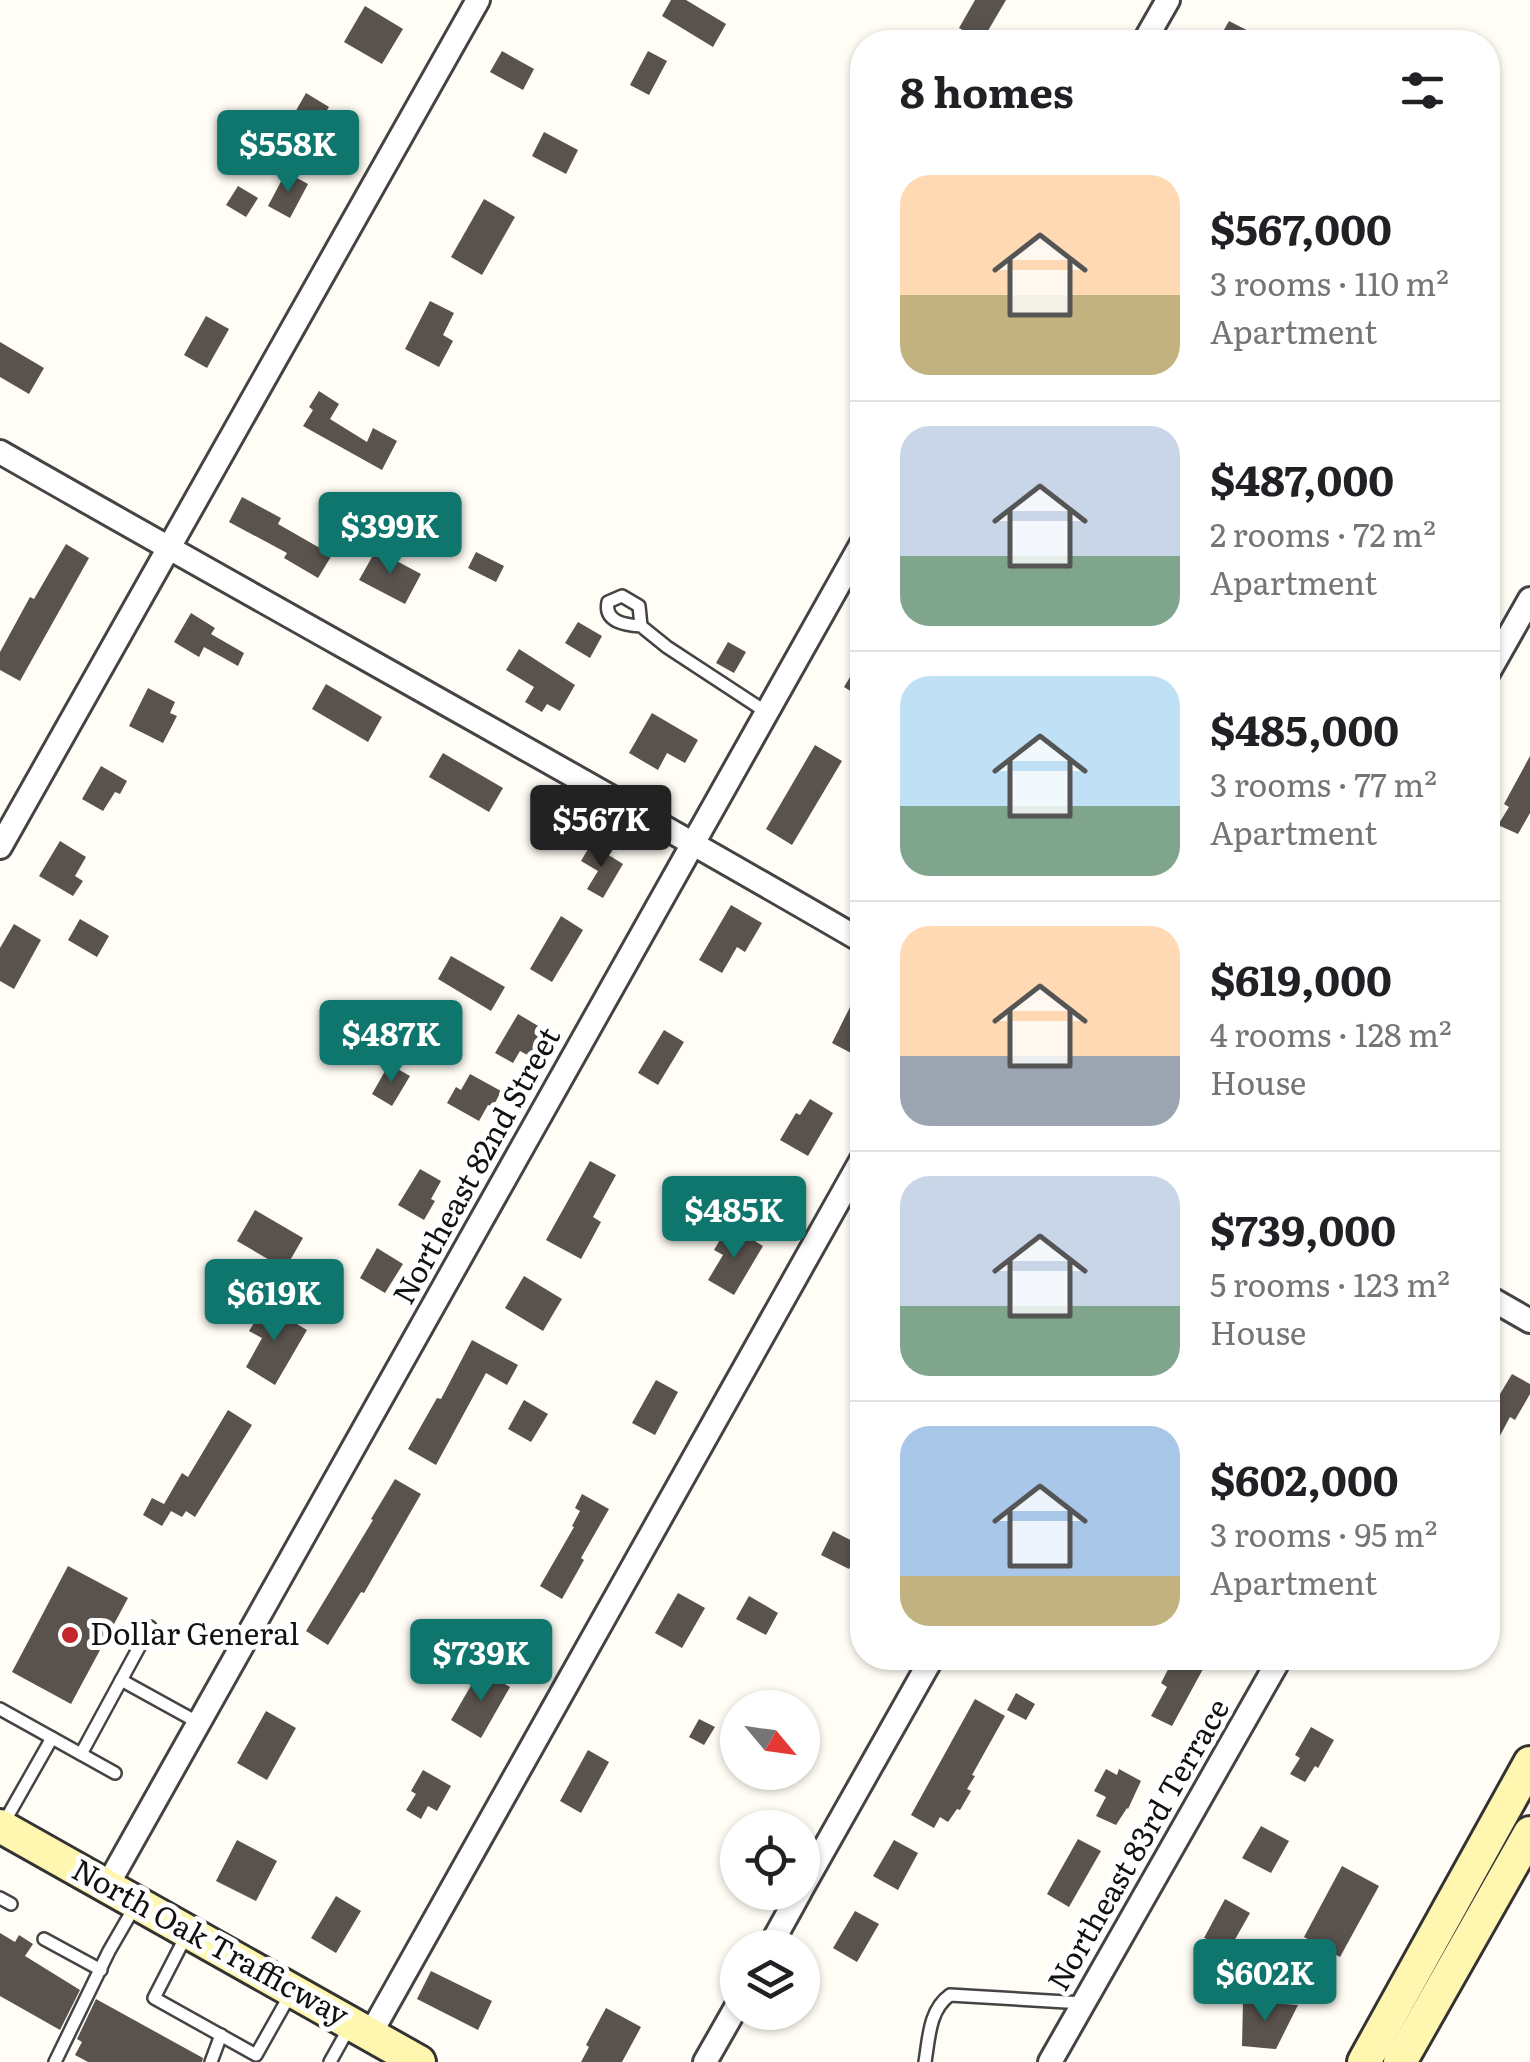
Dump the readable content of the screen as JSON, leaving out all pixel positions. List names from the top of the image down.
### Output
{
  "streets": {
    "main road": ["North Oak Trafficway"],
    "street": ["Northeast 82nd Street", "Northeast 83rd Terrace"]
  },
  "crossings": [
    ["Northeast 82nd Street", "North Oak Trafficway"]
  ],
  "places": ["Dollar General"],
  "north": "bottom right",
  "page": {
    "heading": "8 homes",
    "price": [
      "$558K",
      "$399K",
      "$567K",
      "$487K",
      "$485K",
      "$619K",
      "$739K",
      "$602K"
    ],
    "list": [
      {
        "name": "$567,000",
        "note": "3 rooms · 110 m² · Apartment"
      },
      {
        "name": "$487,000",
        "note": "2 rooms · 72 m² · Apartment"
      },
      {
        "name": "$485,000",
        "note": "3 rooms · 77 m² · Apartment"
      },
      {
        "name": "$619,000",
        "note": "4 rooms · 128 m² · House"
      },
      {
        "name": "$739,000",
        "note": "5 rooms · 123 m² · House"
      },
      {
        "name": "$602,000",
        "note": "3 rooms · 95 m² · Apartment"
      }
    ]
  }
}
